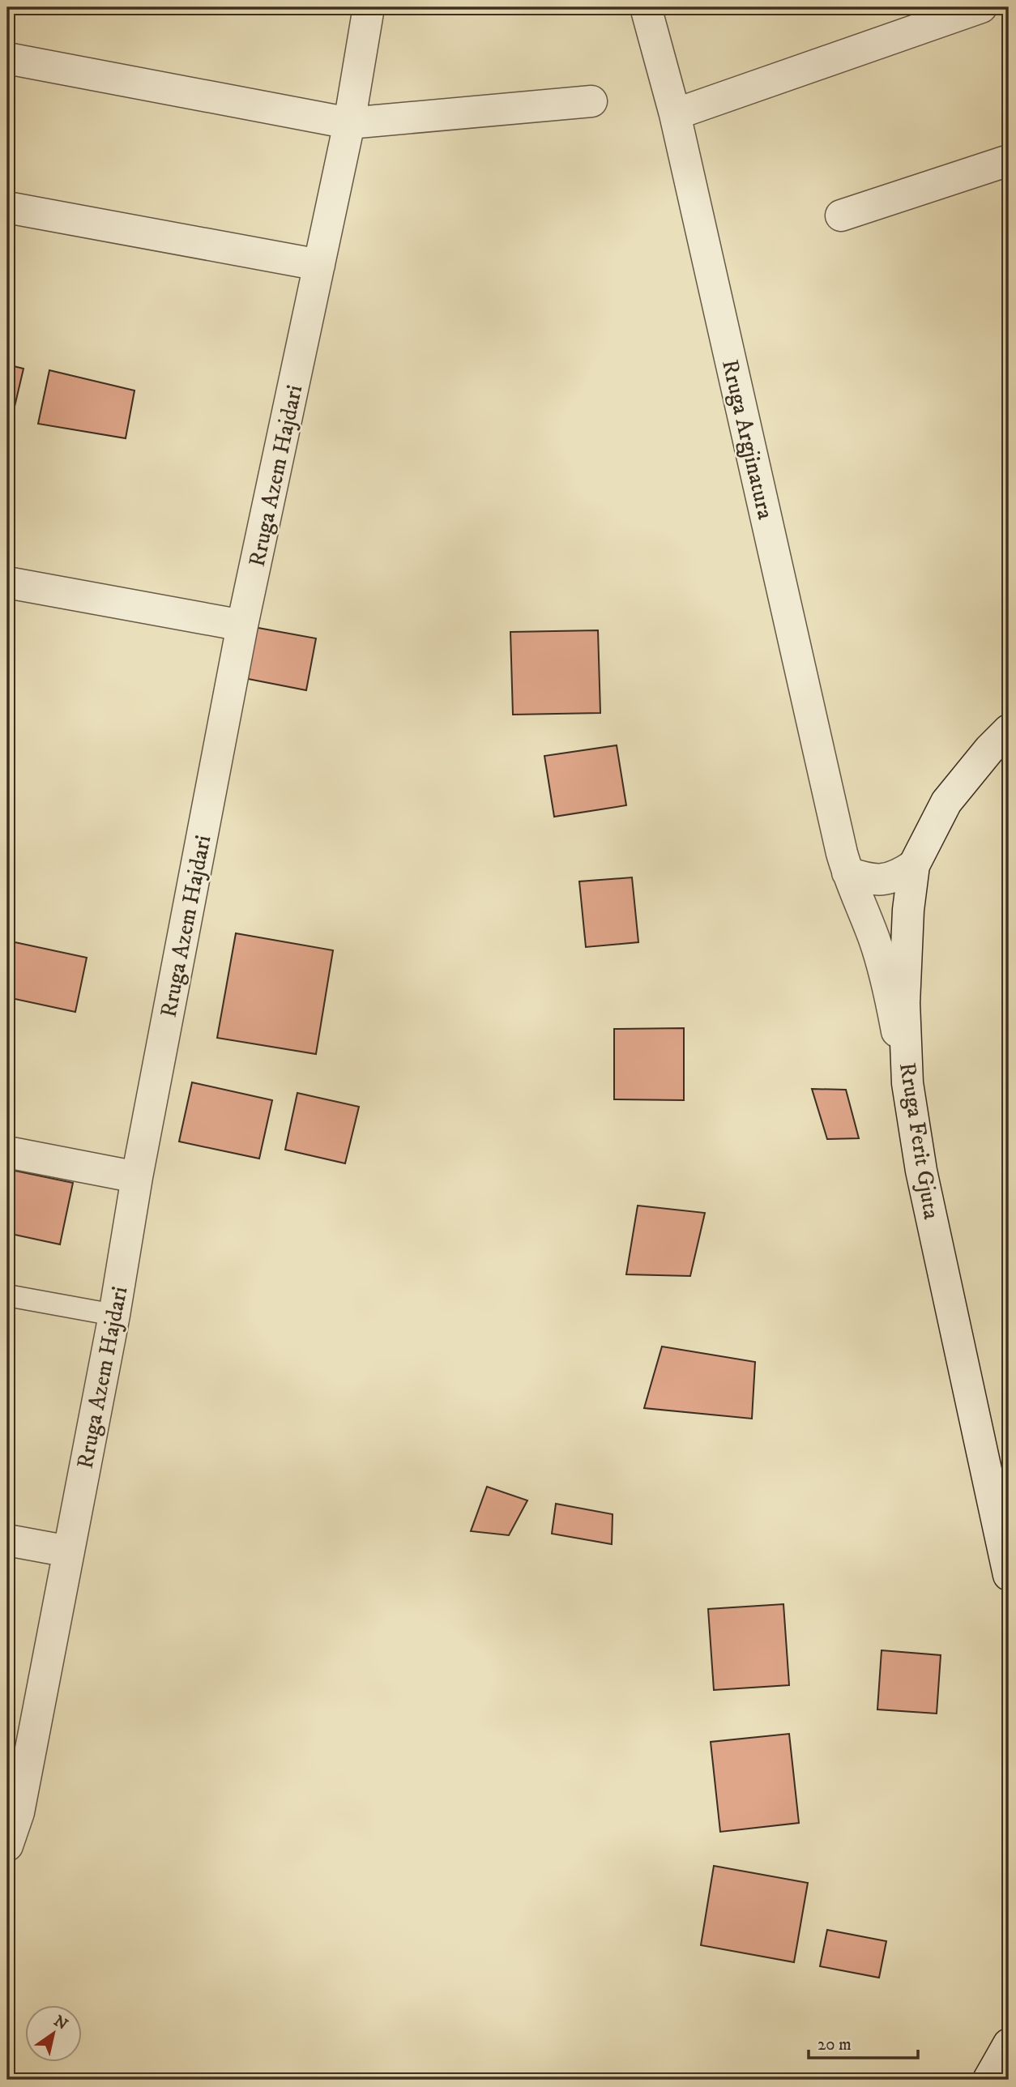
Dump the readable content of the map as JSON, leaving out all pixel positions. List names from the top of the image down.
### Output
{
  "streets": {
    "street": ["Rruga Argjinatura", "Rruga Azem Hajdari", "Rruga Ferit Gjuta"]
  },
  "crossings": [
    ["Rruga Argjinatura", "Rruga Ferit Gjuta"]
  ],
  "scale_bar": "20 m",
  "north": "top right"
}
